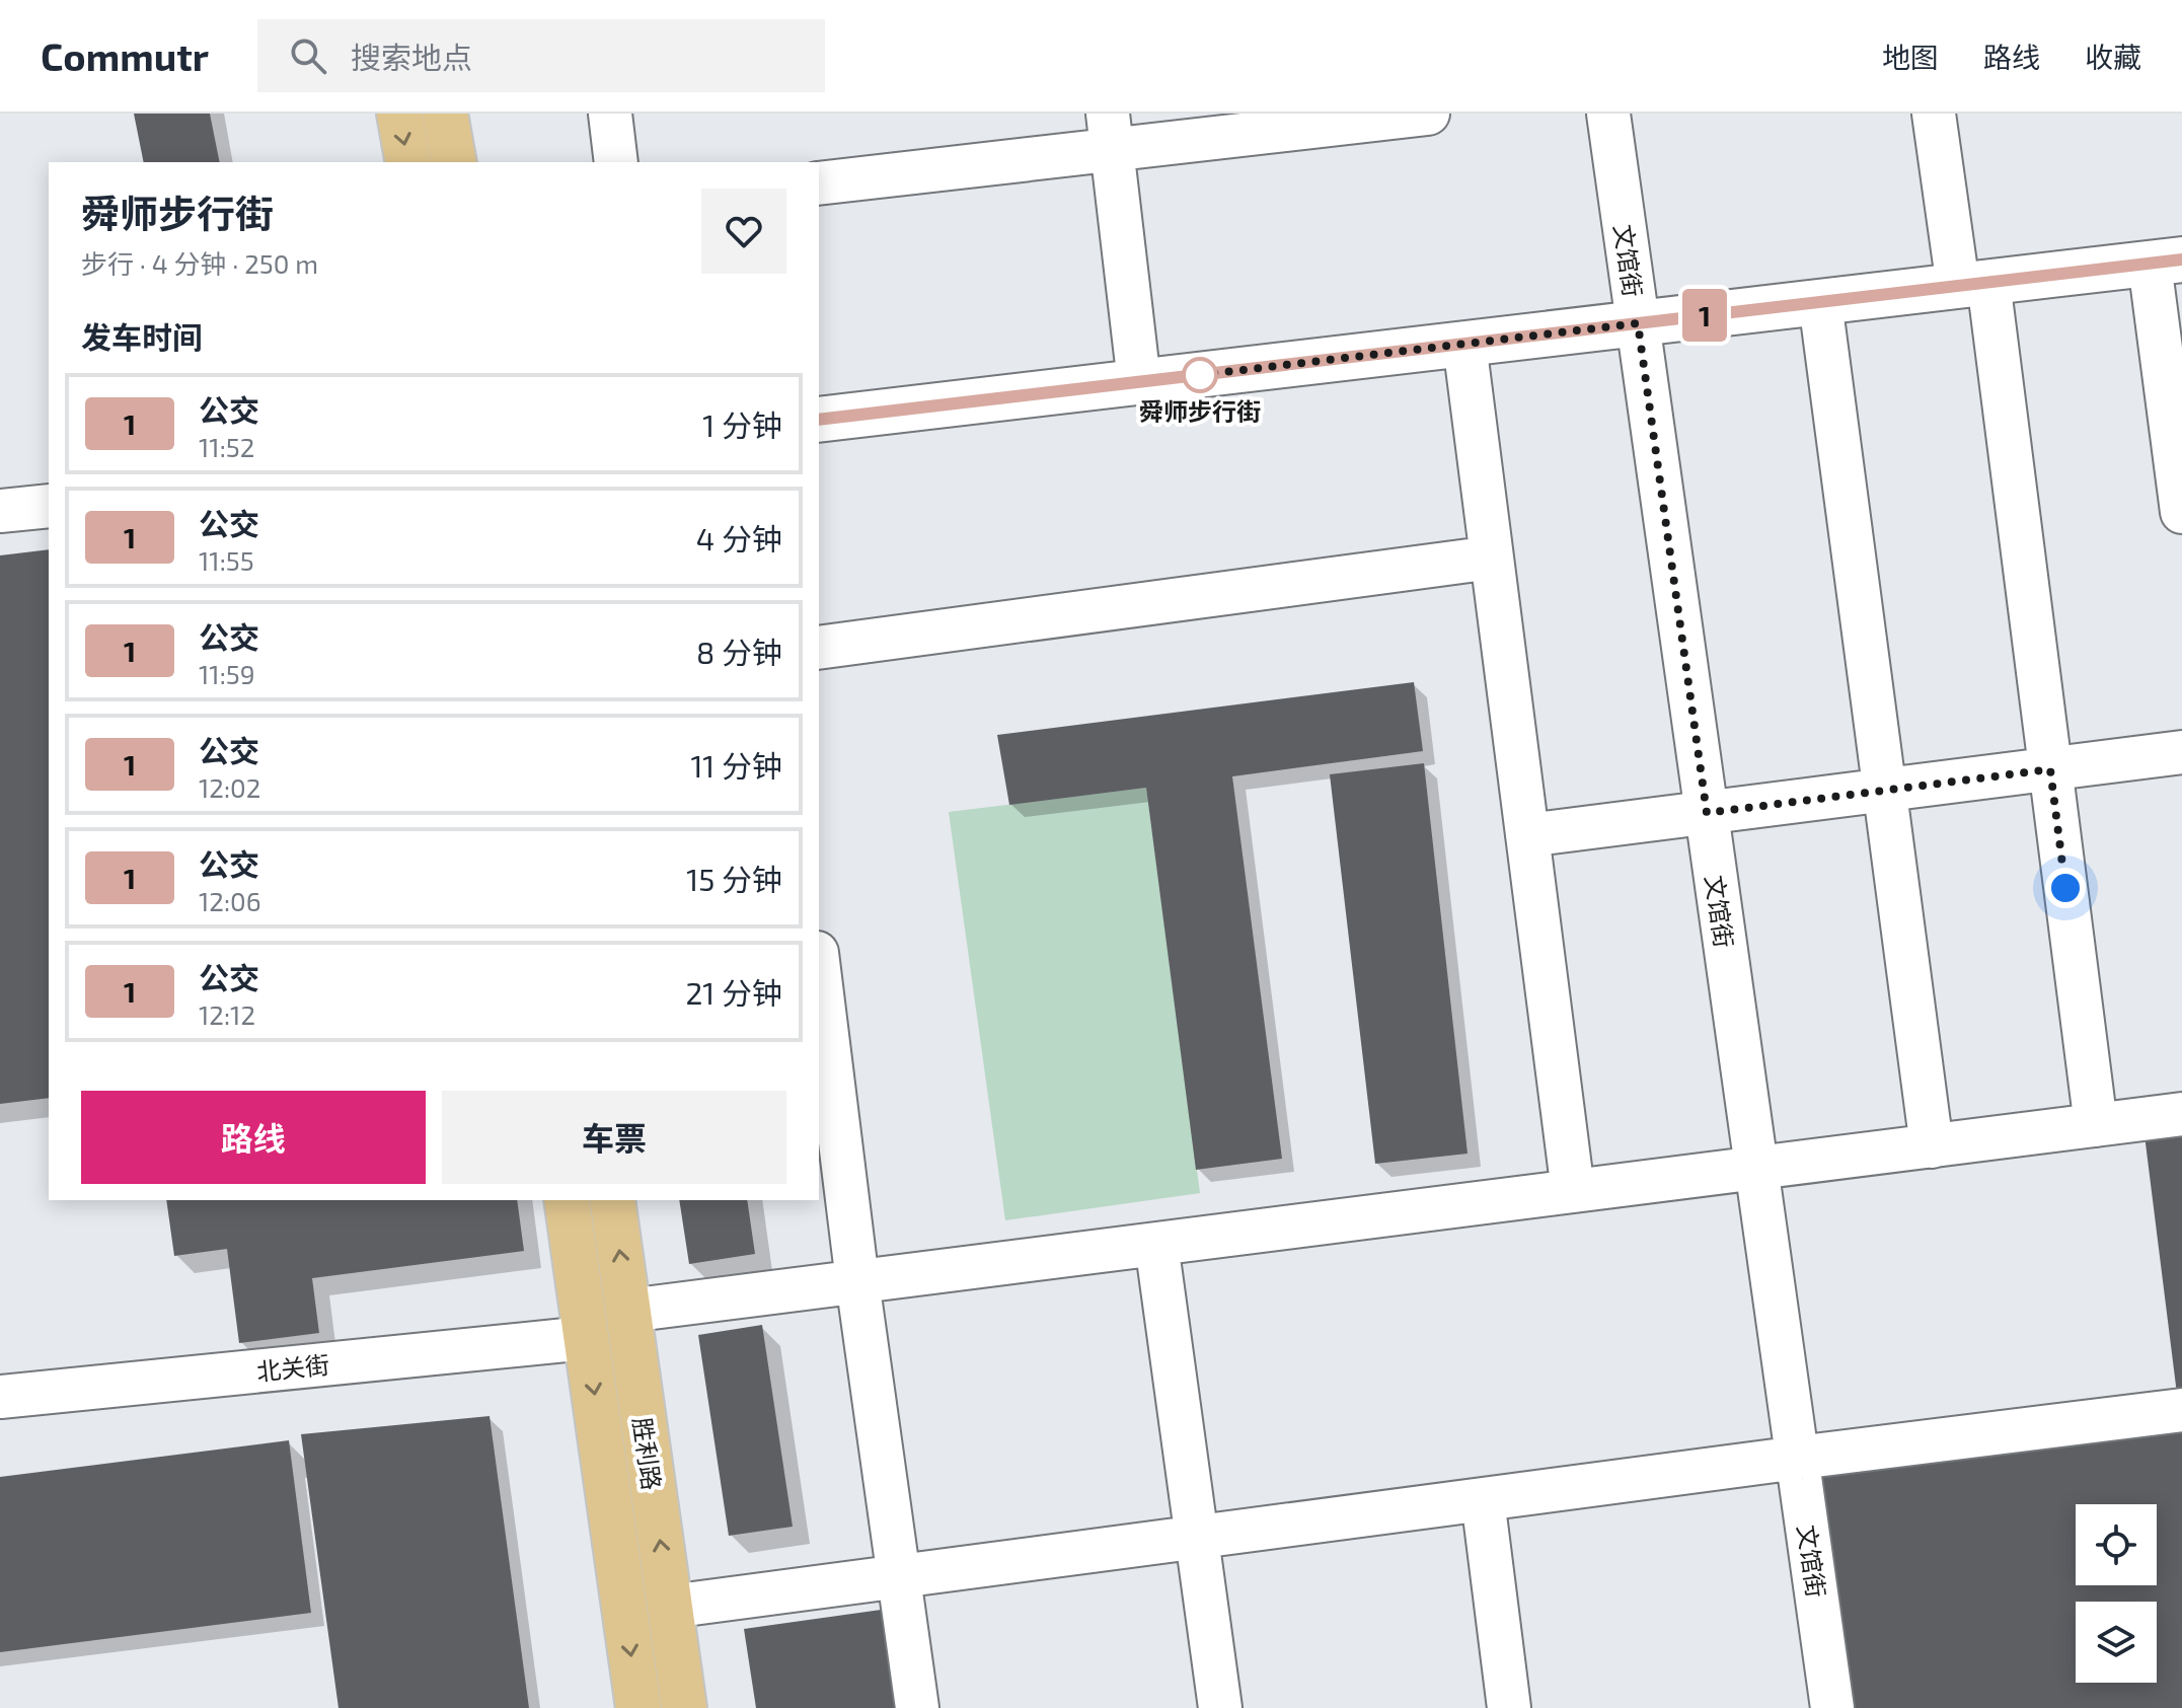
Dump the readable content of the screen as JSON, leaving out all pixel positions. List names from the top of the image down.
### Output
{
  "streets": {
    "main road": ["胜利路"],
    "street": ["文馆街", "北关街"]
  },
  "crossings": [
    ["北关街", "胜利路"]
  ],
  "places": ["舜师步行街"],
  "lines": ["bus line 1"],
  "page": {
    "header": "Commutr",
    "search": "搜索地点",
    "nav": ["地图", "路线", "收藏"],
    "on_map": "1",
    "heading": [
      ["舜师步行街", "步行 · 4 分钟 · 250 m"],
      "发车时间"
    ],
    "list": [
      {
        "mark": "1",
        "name": "公交",
        "note": "11:52",
        "value": "1 分钟"
      },
      {
        "mark": "1",
        "name": "公交",
        "note": "11:55",
        "value": "4 分钟"
      },
      {
        "mark": "1",
        "name": "公交",
        "note": "11:59",
        "value": "8 分钟"
      },
      {
        "mark": "1",
        "name": "公交",
        "note": "12:02",
        "value": "11 分钟"
      },
      {
        "mark": "1",
        "name": "公交",
        "note": "12:06",
        "value": "15 分钟"
      },
      {
        "mark": "1",
        "name": "公交",
        "note": "12:12",
        "value": "21 分钟"
      }
    ],
    "buttons": ["路线", "车票"]
  }
}
